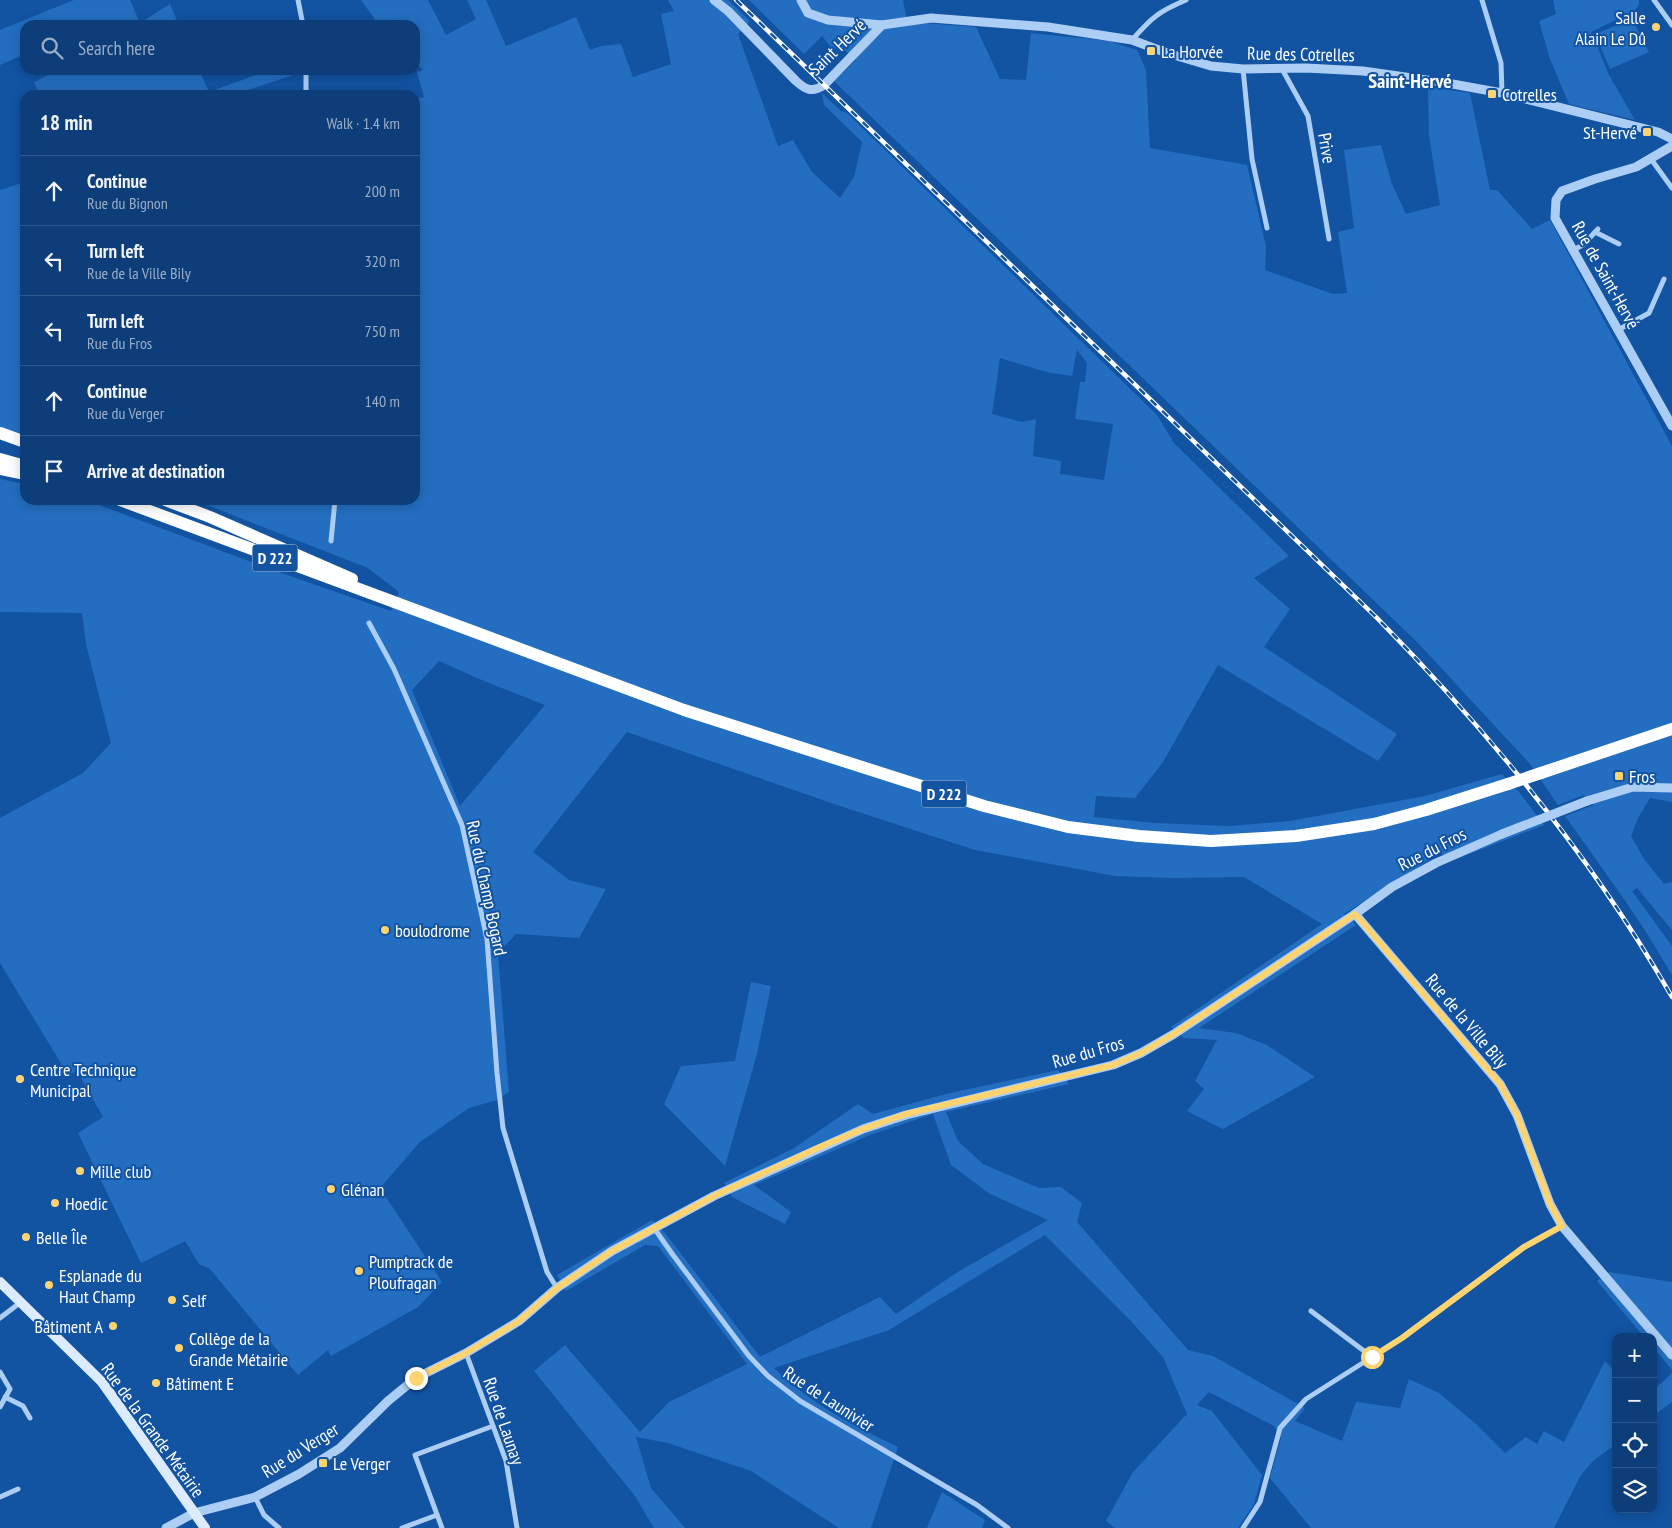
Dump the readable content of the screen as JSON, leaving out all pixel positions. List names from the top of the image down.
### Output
{
  "streets": {
    "highway": ["D 222"],
    "main road": ["Rue de la Grande Métairie"],
    "street": [
      "Saint Hervé",
      "Rue des Cotrelles",
      "Prive",
      "Rue de Saint-Hervé",
      "Rue du Fros",
      "Rue du Champ Bogard",
      "Rue de la Ville Bily",
      "Rue de Launivier",
      "Rue de Launay",
      "Rue du Verger"
    ]
  },
  "crossings": [
    ["Saint Hervé", "Rue des Cotrelles"],
    ["Rue des Cotrelles", "Prive"],
    ["Rue du Fros", "Rue du Champ Bogard"],
    ["Rue du Fros", "Rue de la Ville Bily"],
    ["Rue du Fros", "Rue de Launivier"],
    ["Rue du Fros", "Rue du Verger"],
    ["Rue du Champ Bogard", "Rue du Verger"],
    ["Rue de Launay", "Rue du Verger"],
    ["Rue de la Grande Métairie", "Rue du Verger"]
  ],
  "districts": ["Saint-Hervé"],
  "places": {
    "other": [
      "Salle Alain Le Dû",
      "boulodrome",
      "Centre Technique Municipal",
      "Mille club",
      "Glénan",
      "Hoedic",
      "Belle Île",
      "Pumptrack de Ploufragan",
      "Esplanade du Haut Champ",
      "Self",
      "Bâtiment A",
      "Collège de la Grande Métairie",
      "Bâtiment E"
    ],
    "transit": [
      "La Horvée",
      "Cotrelles",
      "St-Hervé",
      "Fros",
      "Le Verger"
    ]
  },
  "page": {
    "search": "Search here",
    "heading": ["18 min", "Walk · 1.4 km"],
    "list": [
      ["Continue", "Rue du Bignon", "200 m"],
      ["Turn left", "Rue de la Ville Bily", "320 m"],
      ["Turn left", "Rue du Fros", "750 m"],
      ["Continue", "Rue du Verger", "140 m"],
      "Arrive at destination"
    ],
    "map_buttons": ["+", "−"]
  }
}
